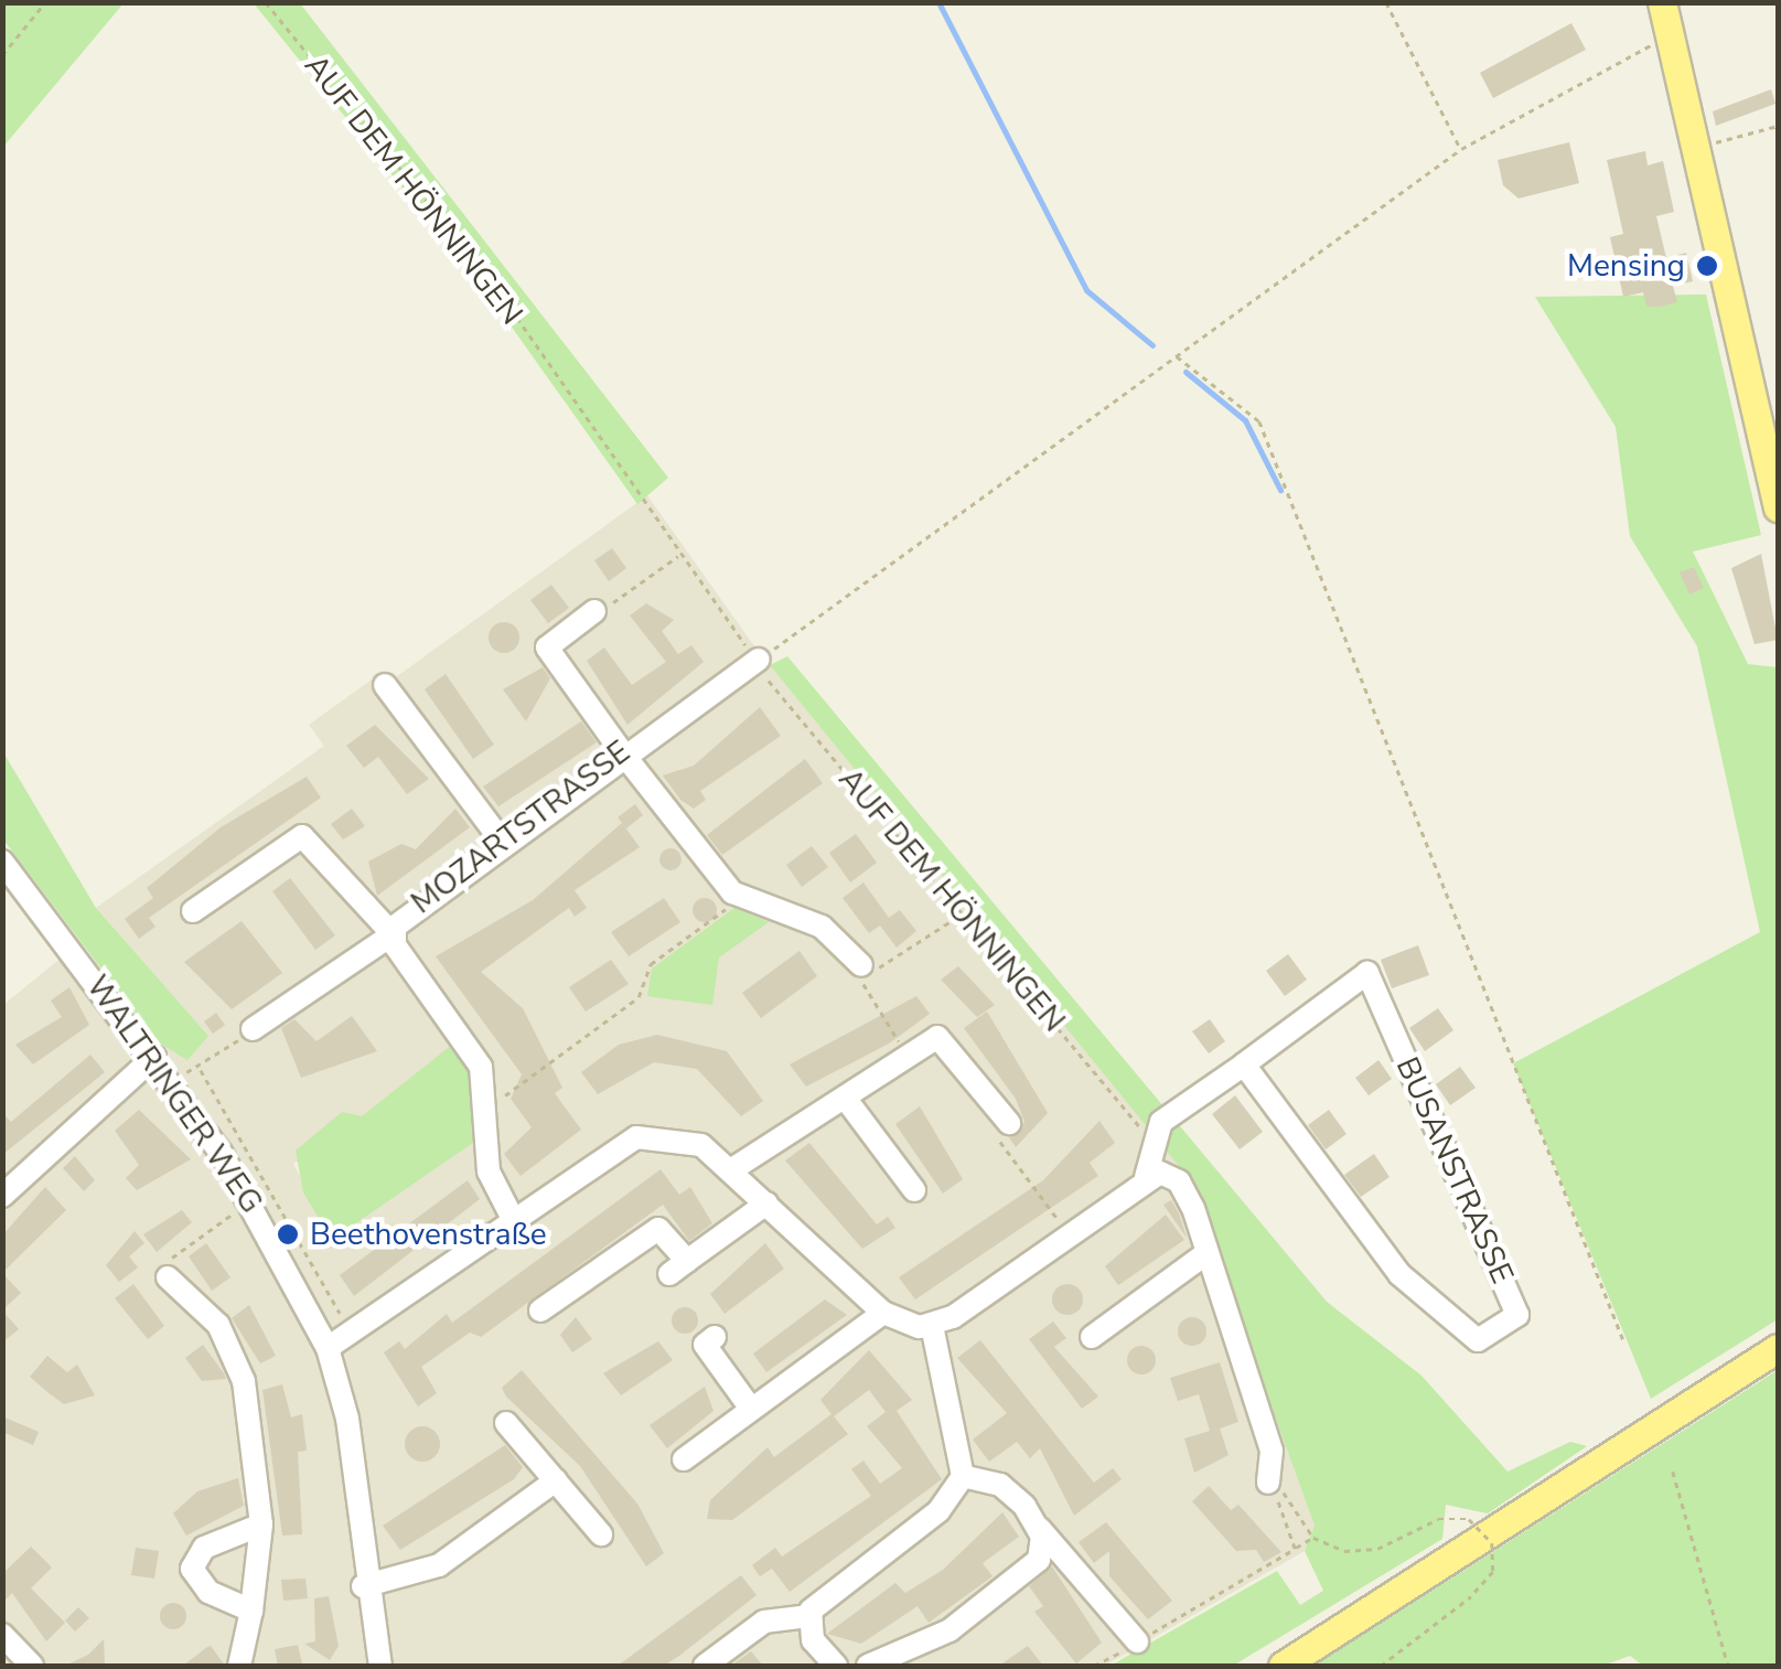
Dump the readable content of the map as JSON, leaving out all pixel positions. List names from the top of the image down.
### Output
{
  "streets": {
    "street": ["MOZARTSTRASSE", "WALTRINGER WEG", "BUSANSTRASSE"],
    "path": ["AUF DEM HÖNNINGEN"]
  },
  "crossings": [
    ["AUF DEM HÖNNINGEN", "MOZARTSTRASSE"],
    ["AUF DEM HÖNNINGEN", "BUSANSTRASSE"]
  ],
  "places": ["Mensing", "Beethovenstraße"]
}
